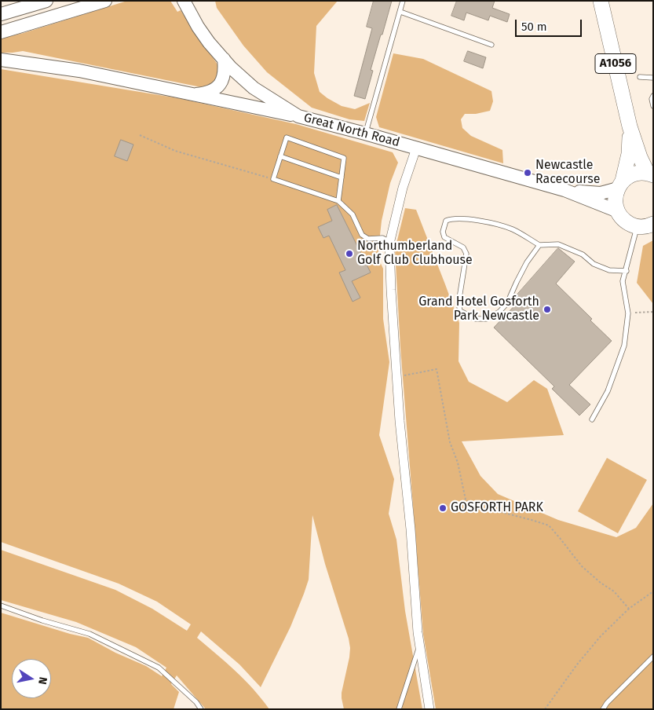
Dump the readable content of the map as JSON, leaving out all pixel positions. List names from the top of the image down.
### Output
{
  "streets": {
    "main road": ["A1056", "Great North Road"]
  },
  "crossings": [
    ["A1056", "Great North Road"]
  ],
  "places": [
    "Newcastle Racecourse",
    "Northumberland Golf Club Clubhouse",
    "Grand Hotel Gosforth Park Newcastle",
    "GOSFORTH PARK"
  ],
  "scale_bar": "50 m",
  "north": "right"
}
